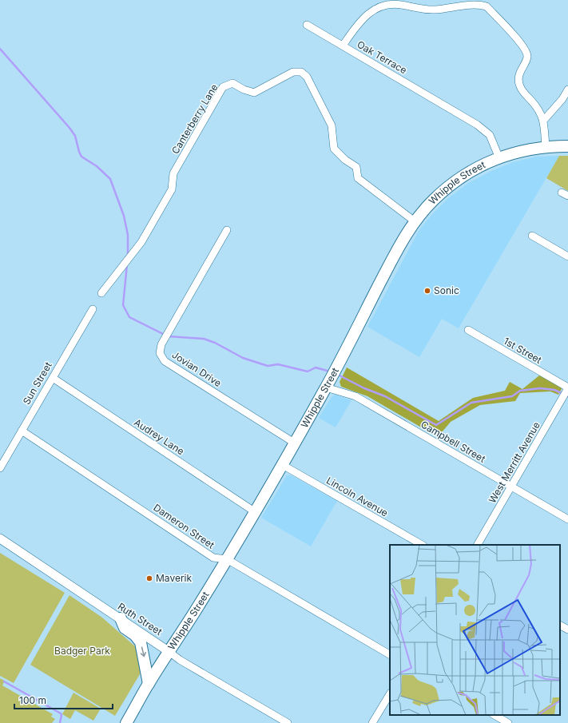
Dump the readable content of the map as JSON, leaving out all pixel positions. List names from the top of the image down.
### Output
{
  "streets": {
    "main road": ["Whipple Street"],
    "street": [
      "Oak Terrace",
      "Canterberry Lane",
      "1st Street",
      "Jovian Drive",
      "Sun Street",
      "Audrey Lane",
      "Campbell Street",
      "West Merritt Avenue",
      "Lincoln Avenue",
      "Dameron Street",
      "Ruth Street"
    ]
  },
  "crossings": [
    ["Oak Terrace", "Whipple Street"],
    ["Canterberry Lane", "Whipple Street"],
    ["Whipple Street", "Jovian Drive"],
    ["Whipple Street", "Audrey Lane"],
    ["Whipple Street", "Campbell Street"],
    ["Whipple Street", "Lincoln Avenue"],
    ["Whipple Street", "Dameron Street"],
    ["Whipple Street", "Ruth Street"],
    ["1st Street", "West Merritt Avenue"],
    ["Sun Street", "Audrey Lane"],
    ["Sun Street", "Dameron Street"],
    ["Campbell Street", "West Merritt Avenue"]
  ],
  "parks": ["Badger Park"],
  "places": ["Sonic", "Maverik"],
  "scale_bar": "100 m"
}
